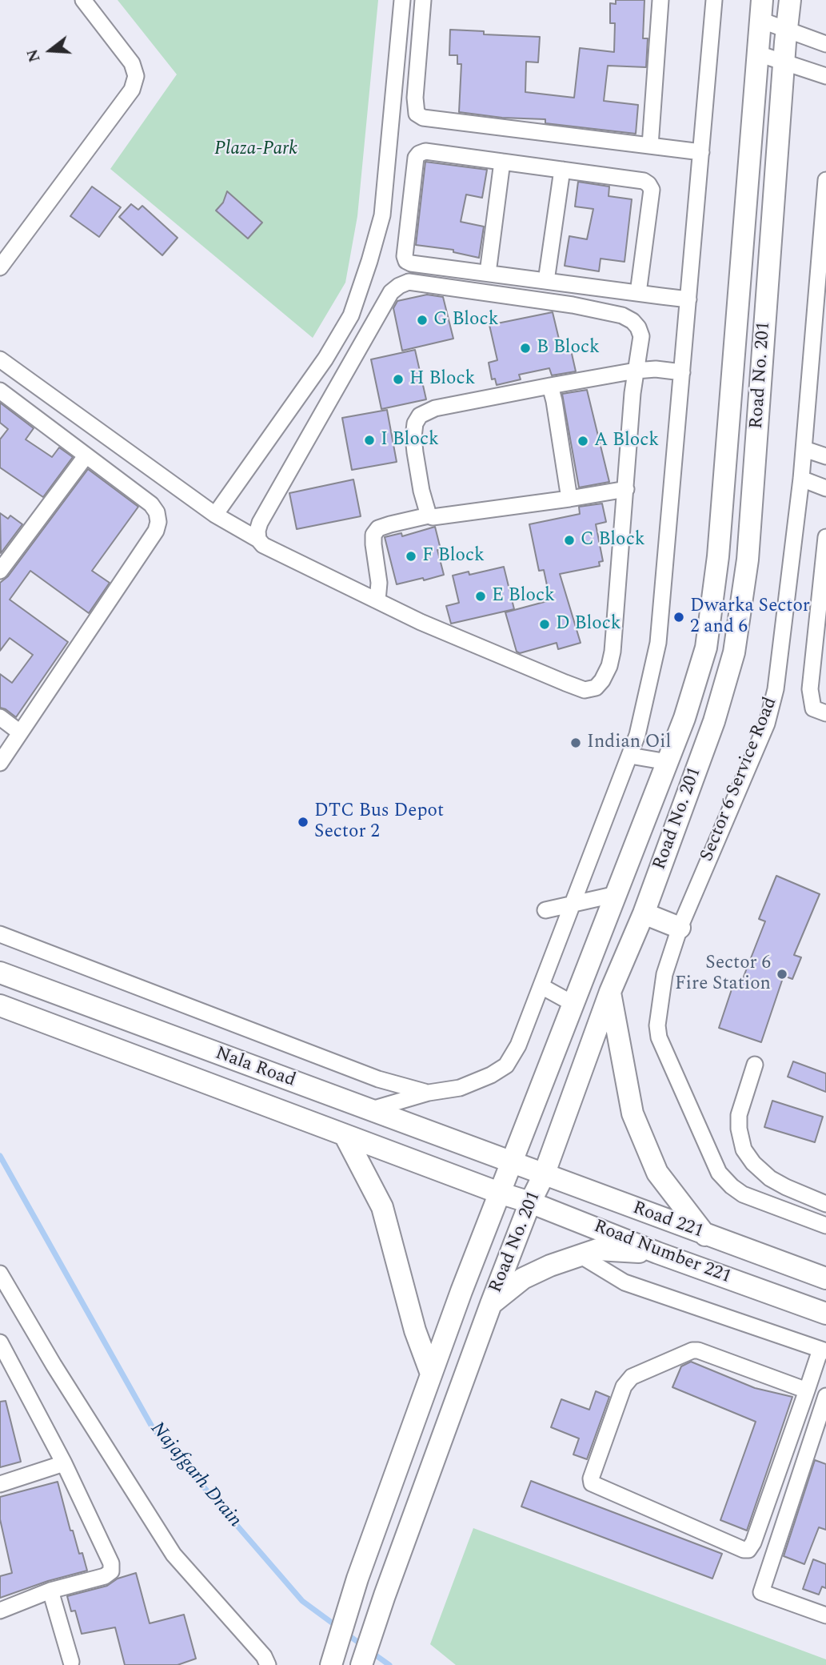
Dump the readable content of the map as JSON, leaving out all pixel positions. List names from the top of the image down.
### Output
{
  "streets": {
    "main road": [
      "Road No. 201",
      "Nala Road",
      "Road 221",
      "Road Number 221"
    ],
    "street": ["Sector 6 Service Road"]
  },
  "crossings": [
    ["Road No. 201", "Nala Road"],
    ["Road No. 201", "Road 221"],
    ["Road No. 201", "Road Number 221"],
    ["Nala Road", "Road 221"],
    ["Nala Road", "Road Number 221"]
  ],
  "water": ["Najafgarh Drain"],
  "parks": ["Plaza-Park"],
  "places": [
    "G Block",
    "B Block",
    "H Block",
    "I Block",
    "A Block",
    "C Block",
    "F Block",
    "E Block",
    "Dwarka Sector 2 and 6",
    "D Block",
    "Indian Oil",
    "DTC Bus Depot Sector 2",
    "Sector 6 Fire Station"
  ],
  "north": "left"
}
